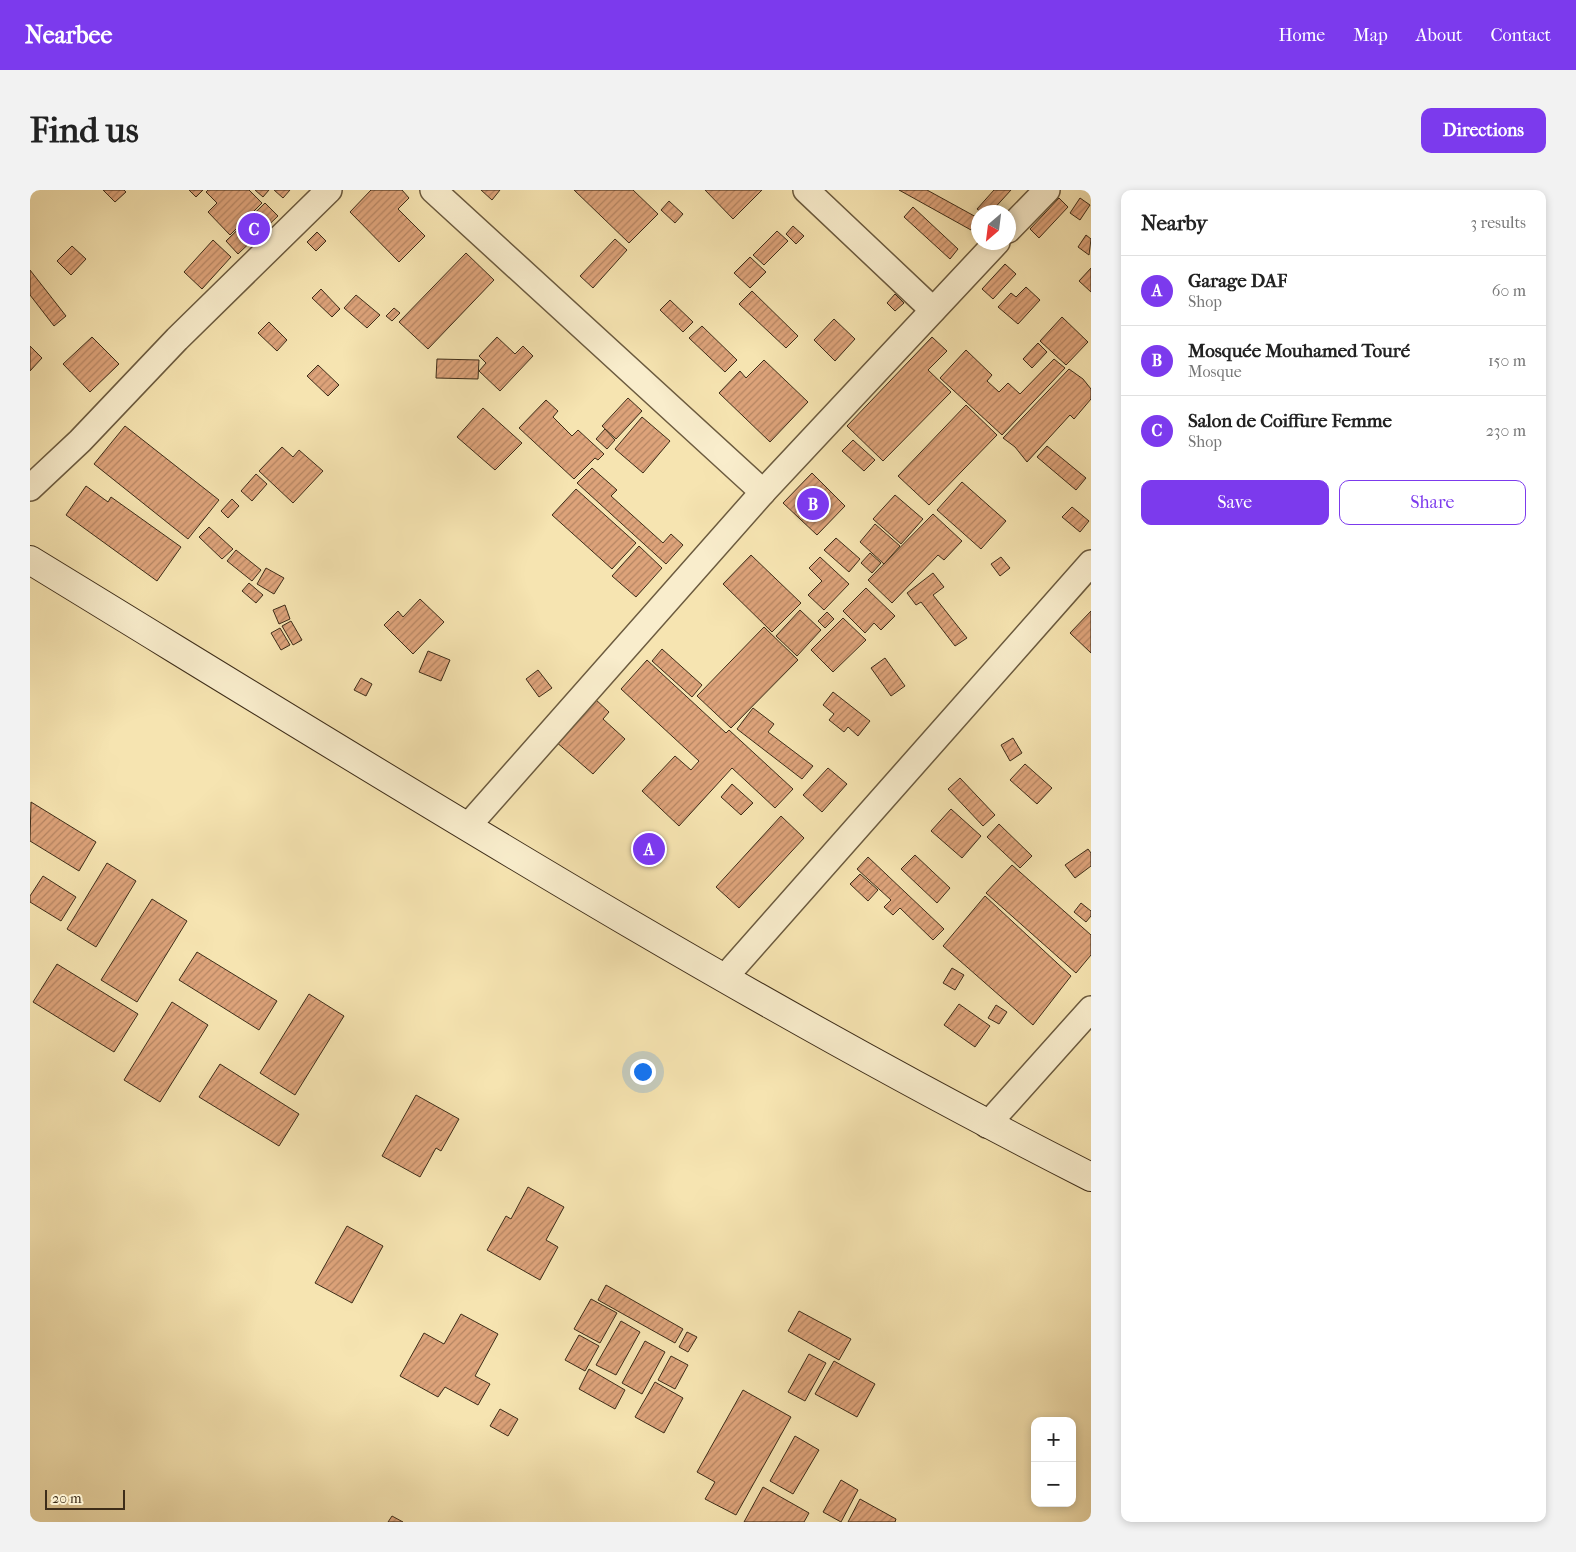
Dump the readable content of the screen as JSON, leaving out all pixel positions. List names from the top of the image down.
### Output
{
  "scale_bar": "20 m",
  "north": "bottom left",
  "page": {
    "header": "Nearbee",
    "nav": [
      "Home",
      "Map",
      "About",
      "Contact"
    ],
    "buttons": [
      "Directions",
      ["Save", "Share"]
    ],
    "title": "Find us",
    "heading": ["Nearby", "3 results"],
    "pins": ["C", "B", "A"],
    "list": [
      {
        "mark": "A",
        "name": "Garage DAF",
        "note": "Shop",
        "value": "60 m"
      },
      {
        "mark": "B",
        "name": "Mosquée Mouhamed Touré",
        "note": "Mosque",
        "value": "150 m"
      },
      {
        "mark": "C",
        "name": "Salon de Coiffure Femme",
        "note": "Shop",
        "value": "230 m"
      }
    ],
    "map_buttons": ["+", "−"],
    "scale": "20 m"
  }
}
